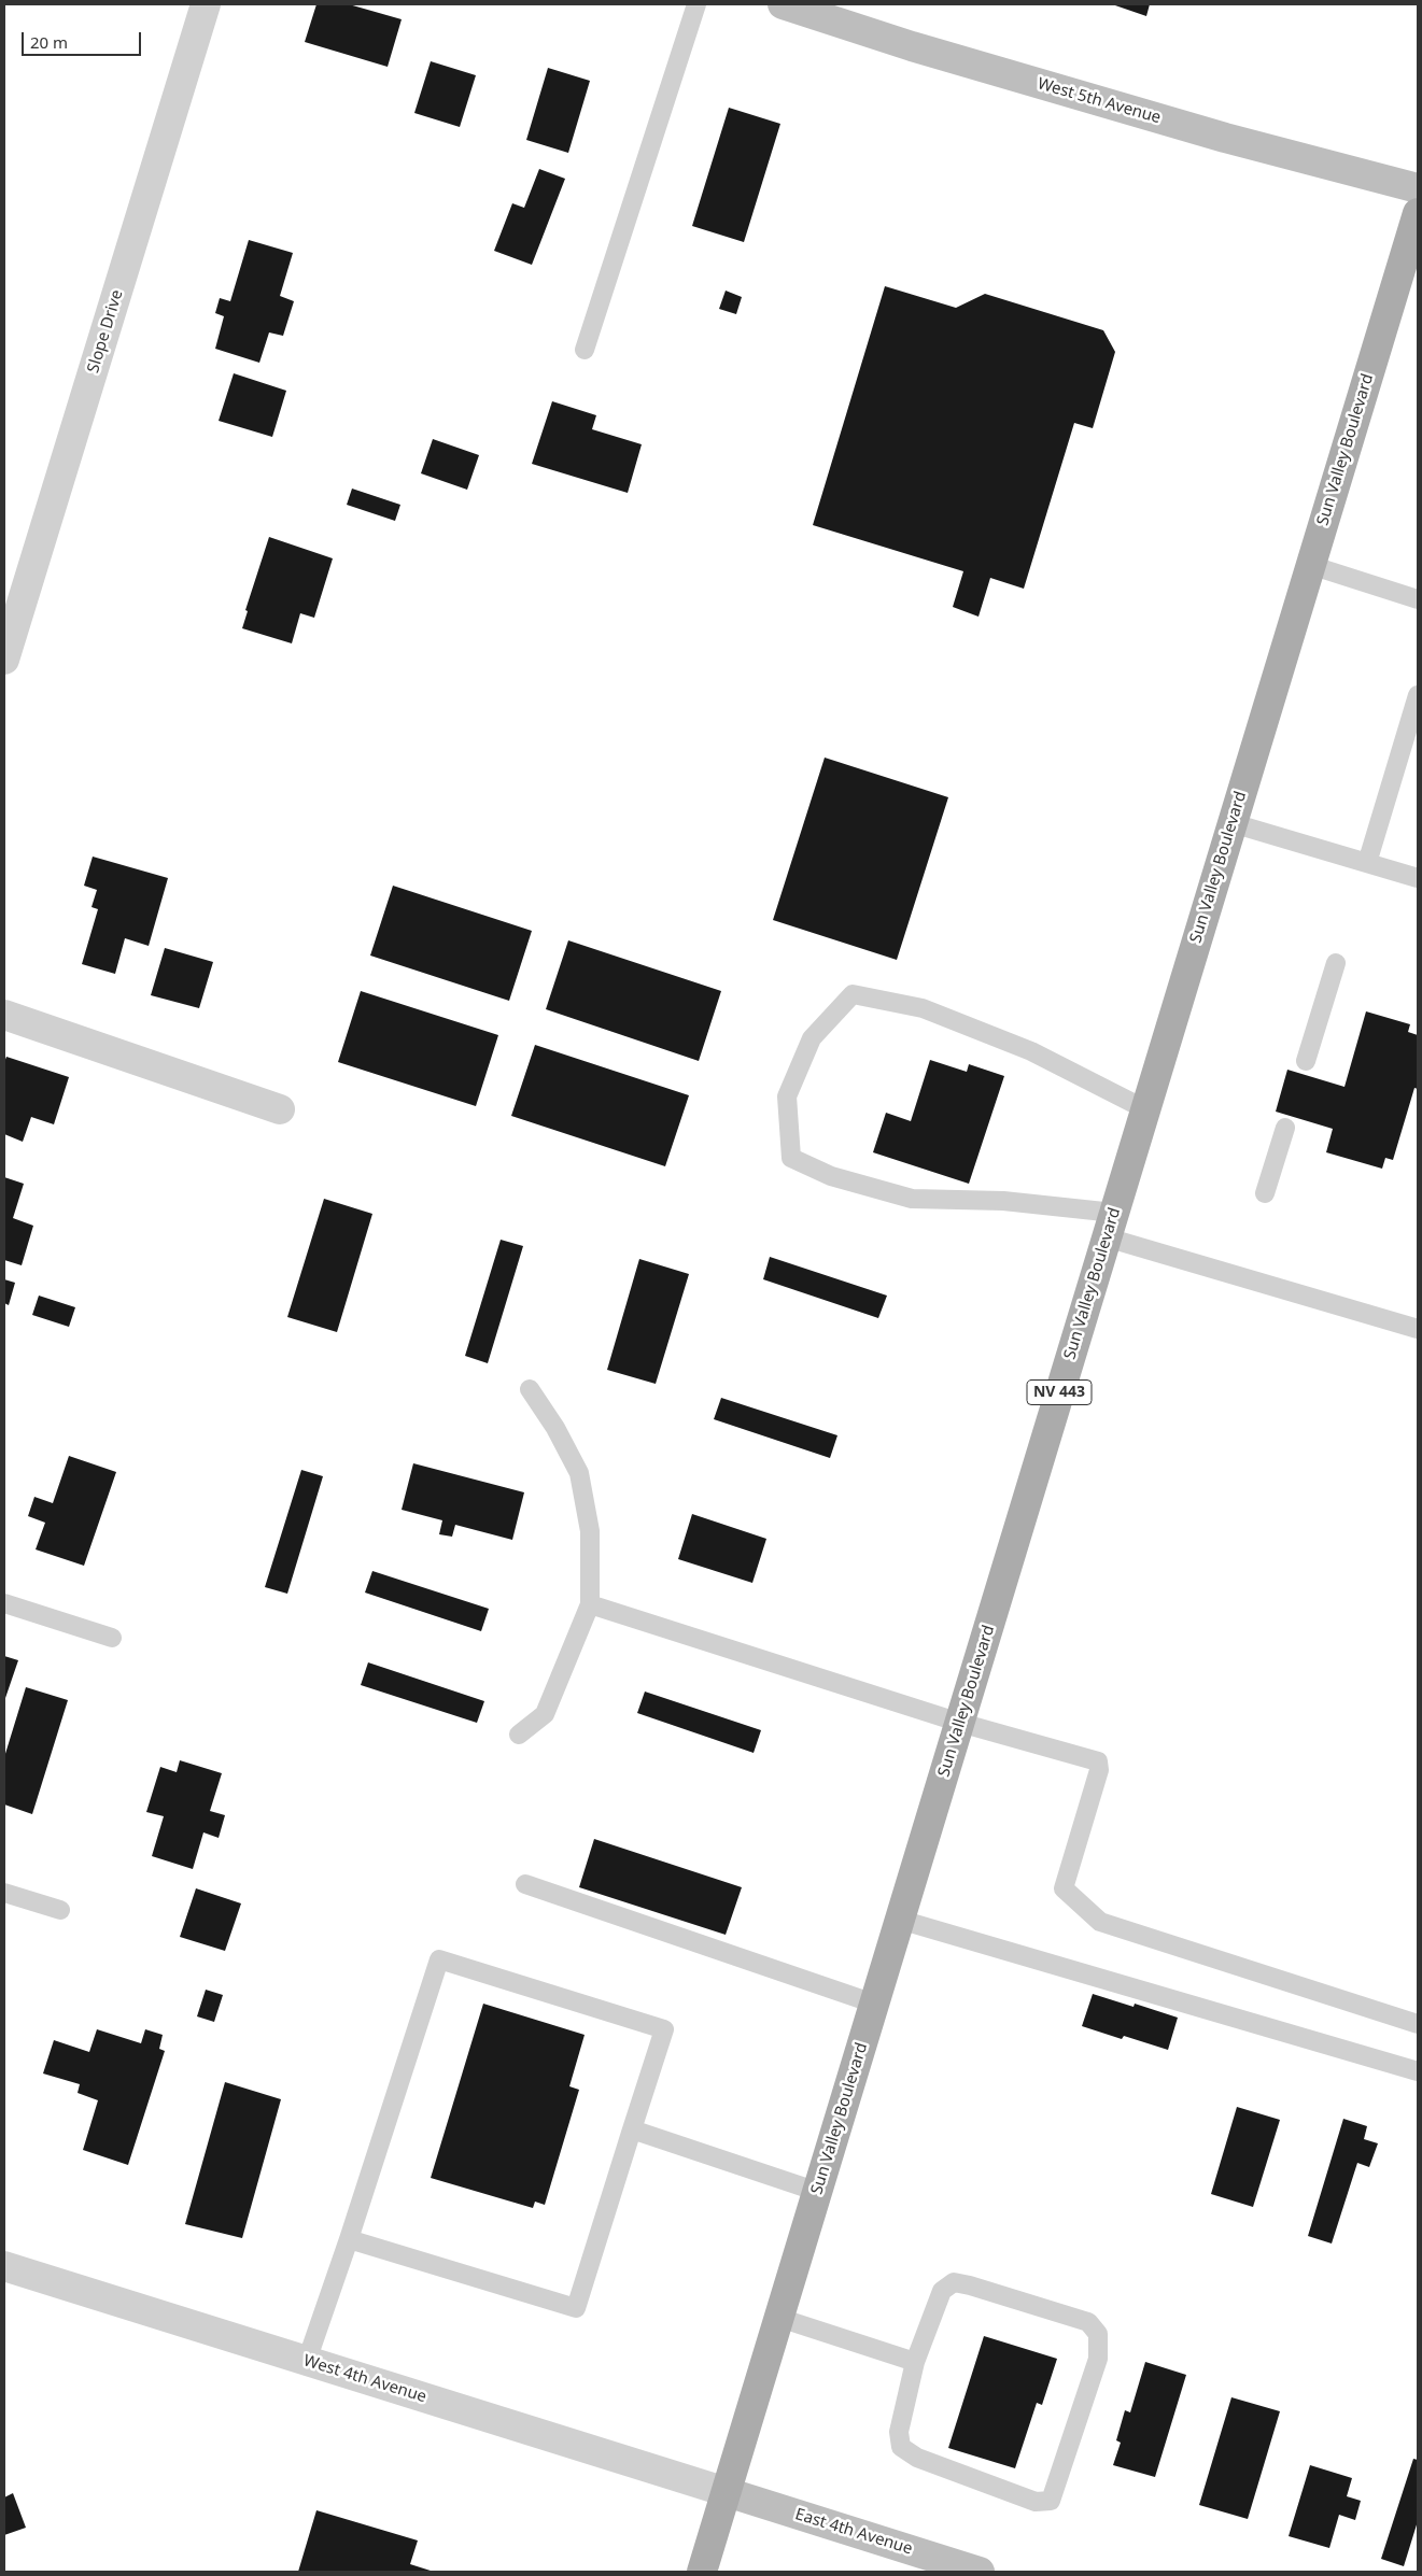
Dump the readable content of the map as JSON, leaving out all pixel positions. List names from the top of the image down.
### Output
{
  "streets": {
    "main road": ["Sun Valley Boulevard", "NV 443"],
    "street": [
      "West 5th Avenue",
      "Slope Drive",
      "West 4th Avenue",
      "East 4th Avenue"
    ]
  },
  "crossings": [
    ["Sun Valley Boulevard", "West 4th Avenue"],
    ["Sun Valley Boulevard", "East 4th Avenue"],
    ["West 4th Avenue", "East 4th Avenue"]
  ],
  "scale_bar": "20 m"
}
